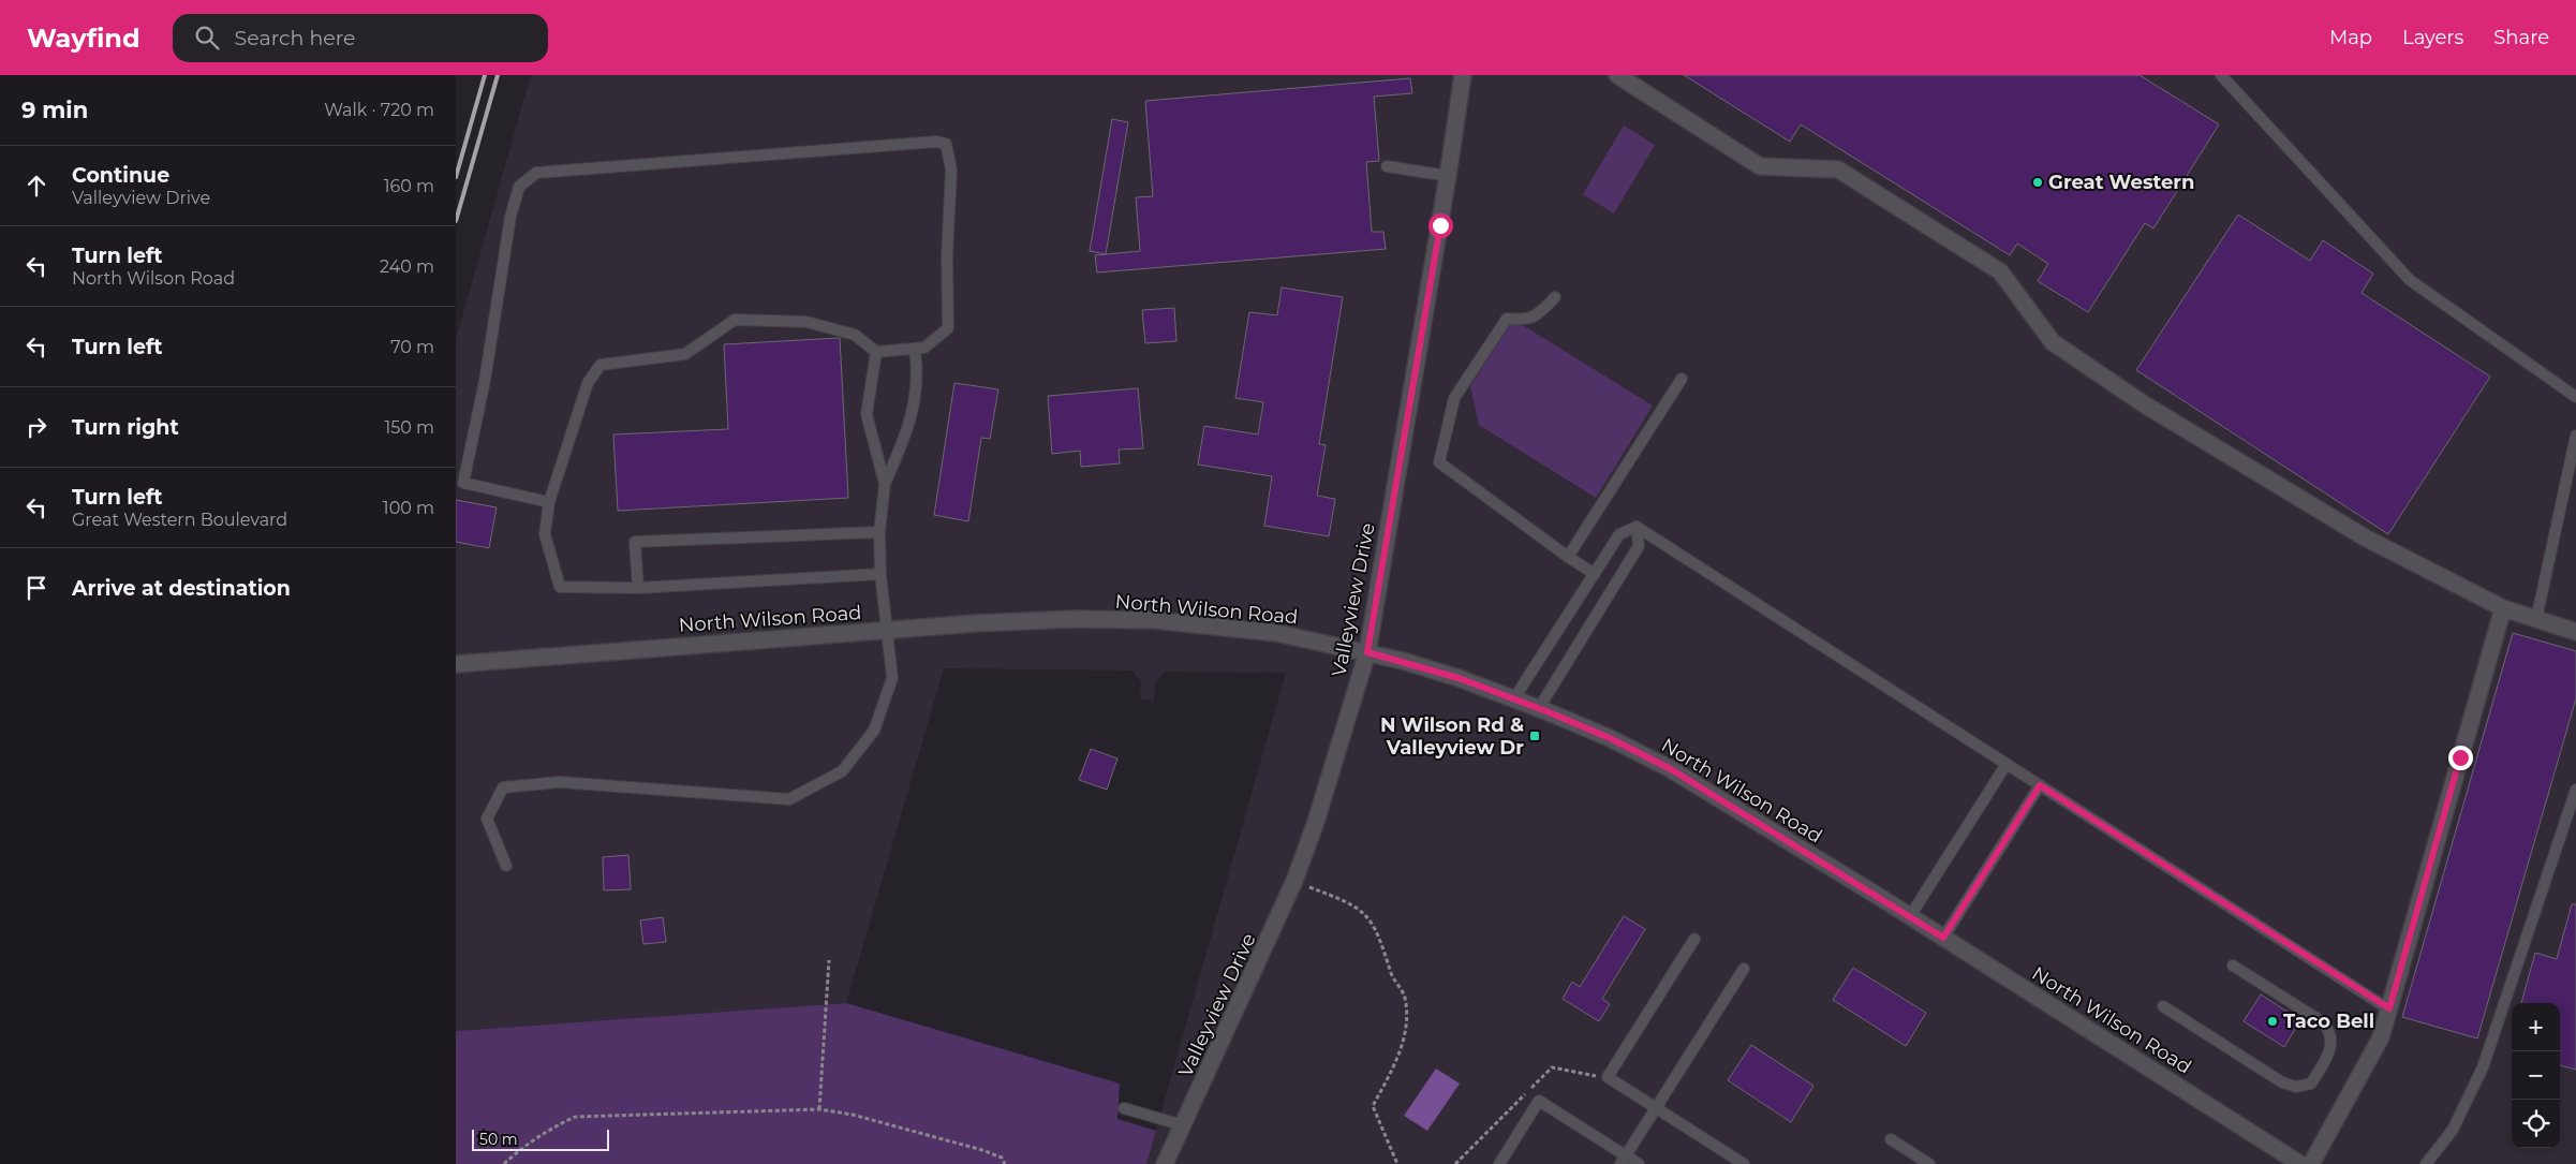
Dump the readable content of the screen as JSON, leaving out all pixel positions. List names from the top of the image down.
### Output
{
  "streets": {
    "street": ["Valleyview Drive", "North Wilson Road"]
  },
  "crossings": [
    ["Valleyview Drive", "North Wilson Road"]
  ],
  "places": {
    "other": ["Great Western", "Taco Bell"],
    "transit": ["N Wilson Rd & Valleyview Dr"]
  },
  "scale_bar": "50 m",
  "page": {
    "header": "Wayfind",
    "search": "Search here",
    "nav": ["Map", "Layers", "Share"],
    "heading": ["9 min", "Walk · 720 m"],
    "list": [
      ["Continue", "Valleyview Drive", "160 m"],
      ["Turn left", "North Wilson Road", "240 m"],
      ["Turn left", "70 m"],
      ["Turn right", "150 m"],
      ["Turn left", "Great Western Boulevard", "100 m"],
      "Arrive at destination"
    ],
    "map_buttons": ["+", "−"],
    "scale": "50 m"
  }
}
